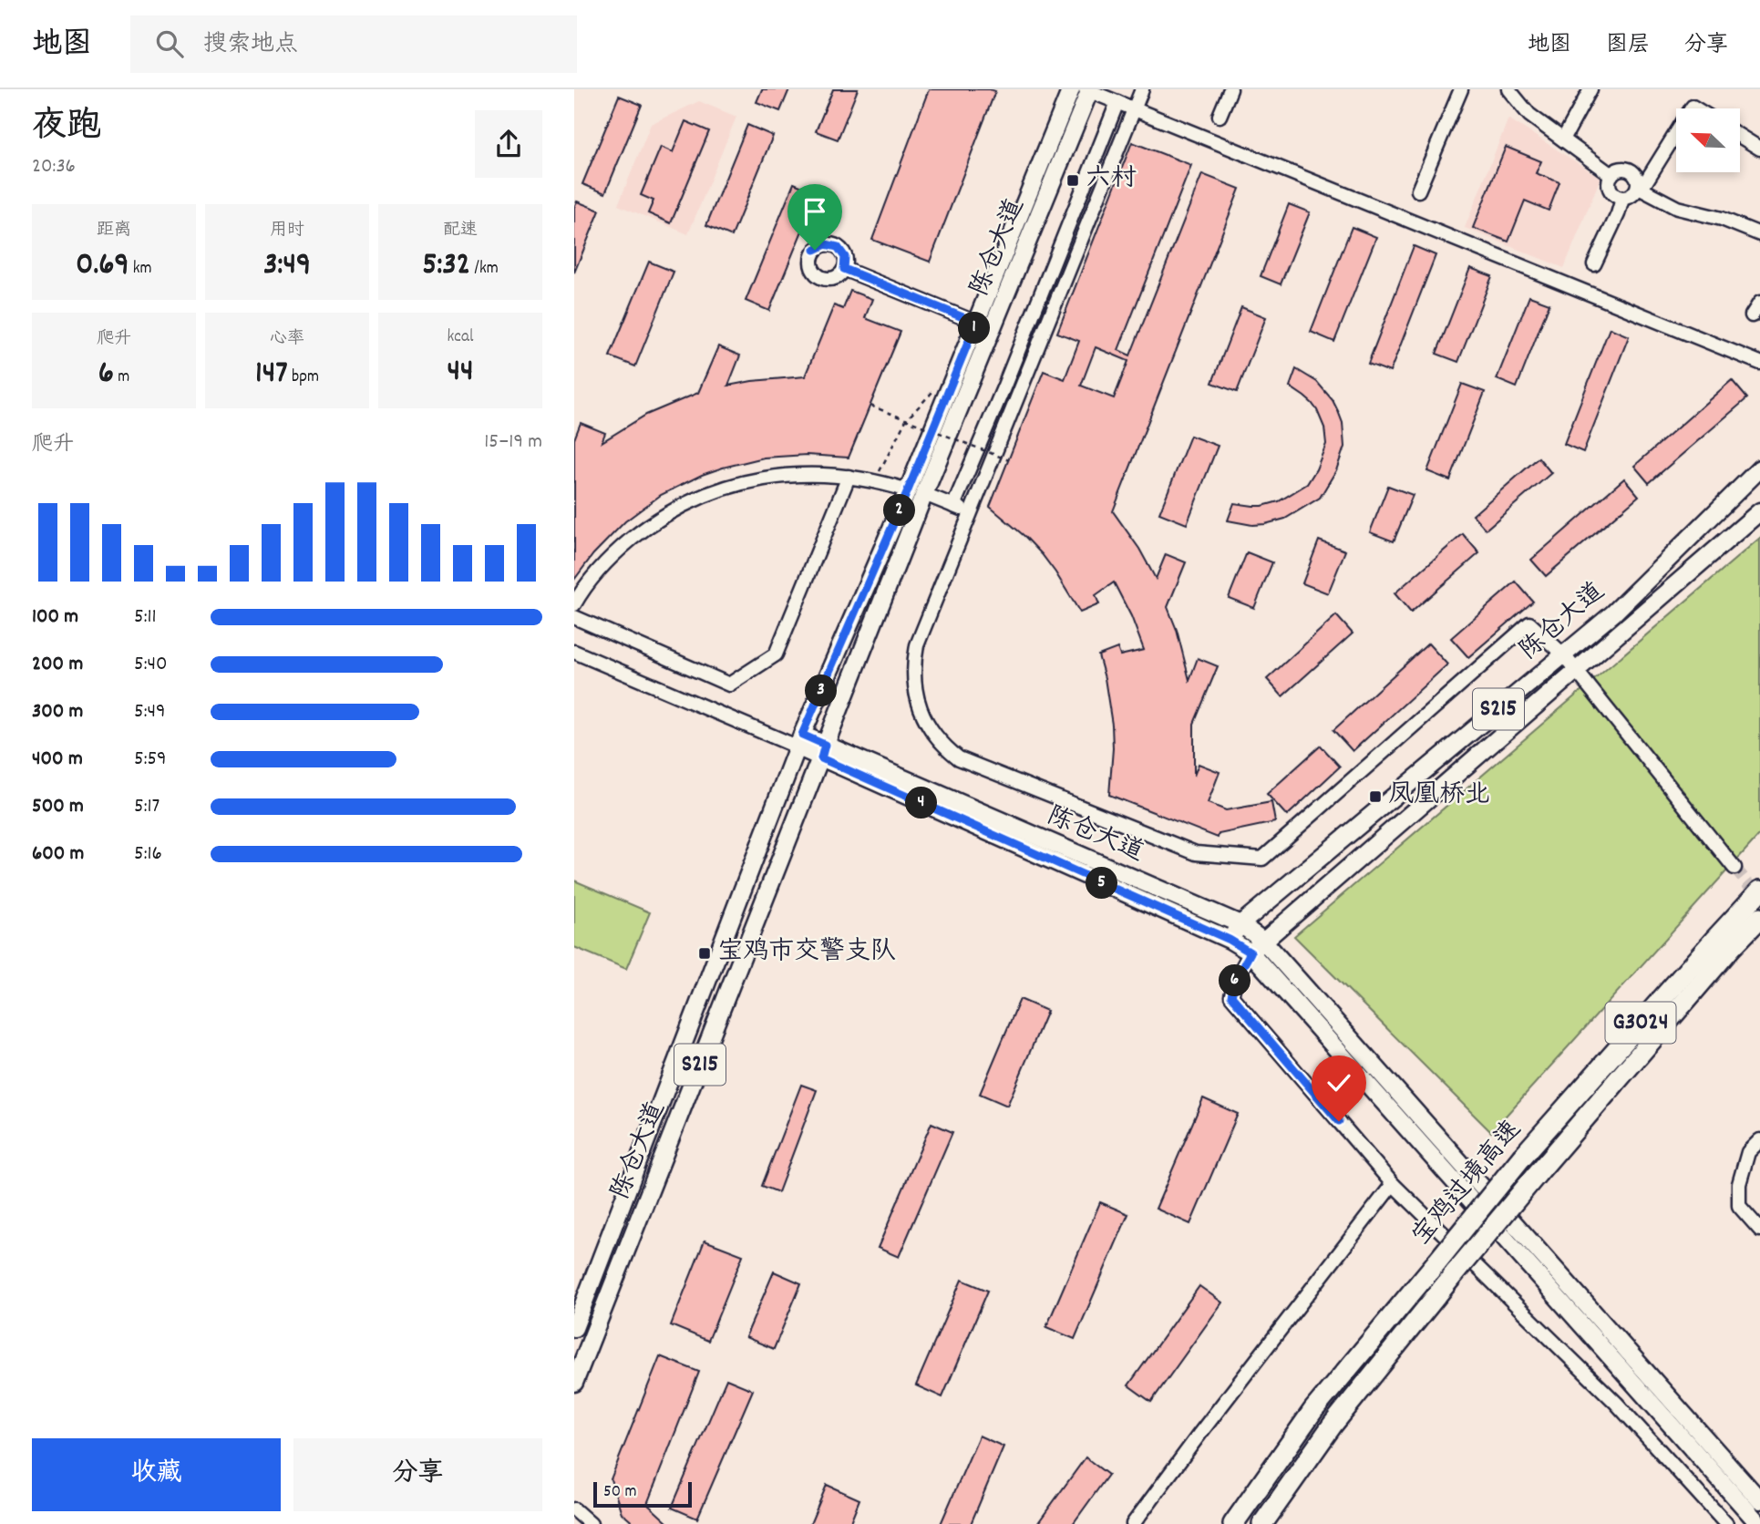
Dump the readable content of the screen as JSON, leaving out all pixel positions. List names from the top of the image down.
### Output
{
  "streets": {
    "highway": ["G3024", "宝鸡过境高速"],
    "main road": ["陈仓大道", "S215"]
  },
  "places": {
    "transit": ["六村", "凤凰桥北", "宝鸡市交警支队"]
  },
  "scale_bar": "50 m",
  "north": "top left",
  "page": {
    "header": "地图",
    "search": "搜索地点",
    "nav": ["地图", "图层", "分享"],
    "heading": ["夜跑", "20:36"],
    "stats": [
      ["距离", "0.69 km"],
      ["用时", "3:49"],
      ["配速", "5:32 /km"],
      ["爬升", "6 m"],
      ["心率", "147 bpm"],
      ["kcal", "44"]
    ],
    "pins": [
      "1",
      "2",
      "3",
      "4",
      "5",
      "6"
    ],
    "chart": ["爬升", "15–19 m"],
    "list": [
      {
        "name": "100 m",
        "note": "5:11"
      },
      {
        "name": "200 m",
        "note": "5:40"
      },
      {
        "name": "300 m",
        "note": "5:49"
      },
      {
        "name": "400 m",
        "note": "5:59"
      },
      {
        "name": "500 m",
        "note": "5:17"
      },
      {
        "name": "600 m",
        "note": "5:16"
      }
    ],
    "buttons": ["收藏", "分享"],
    "scale": "50 m"
  }
}
